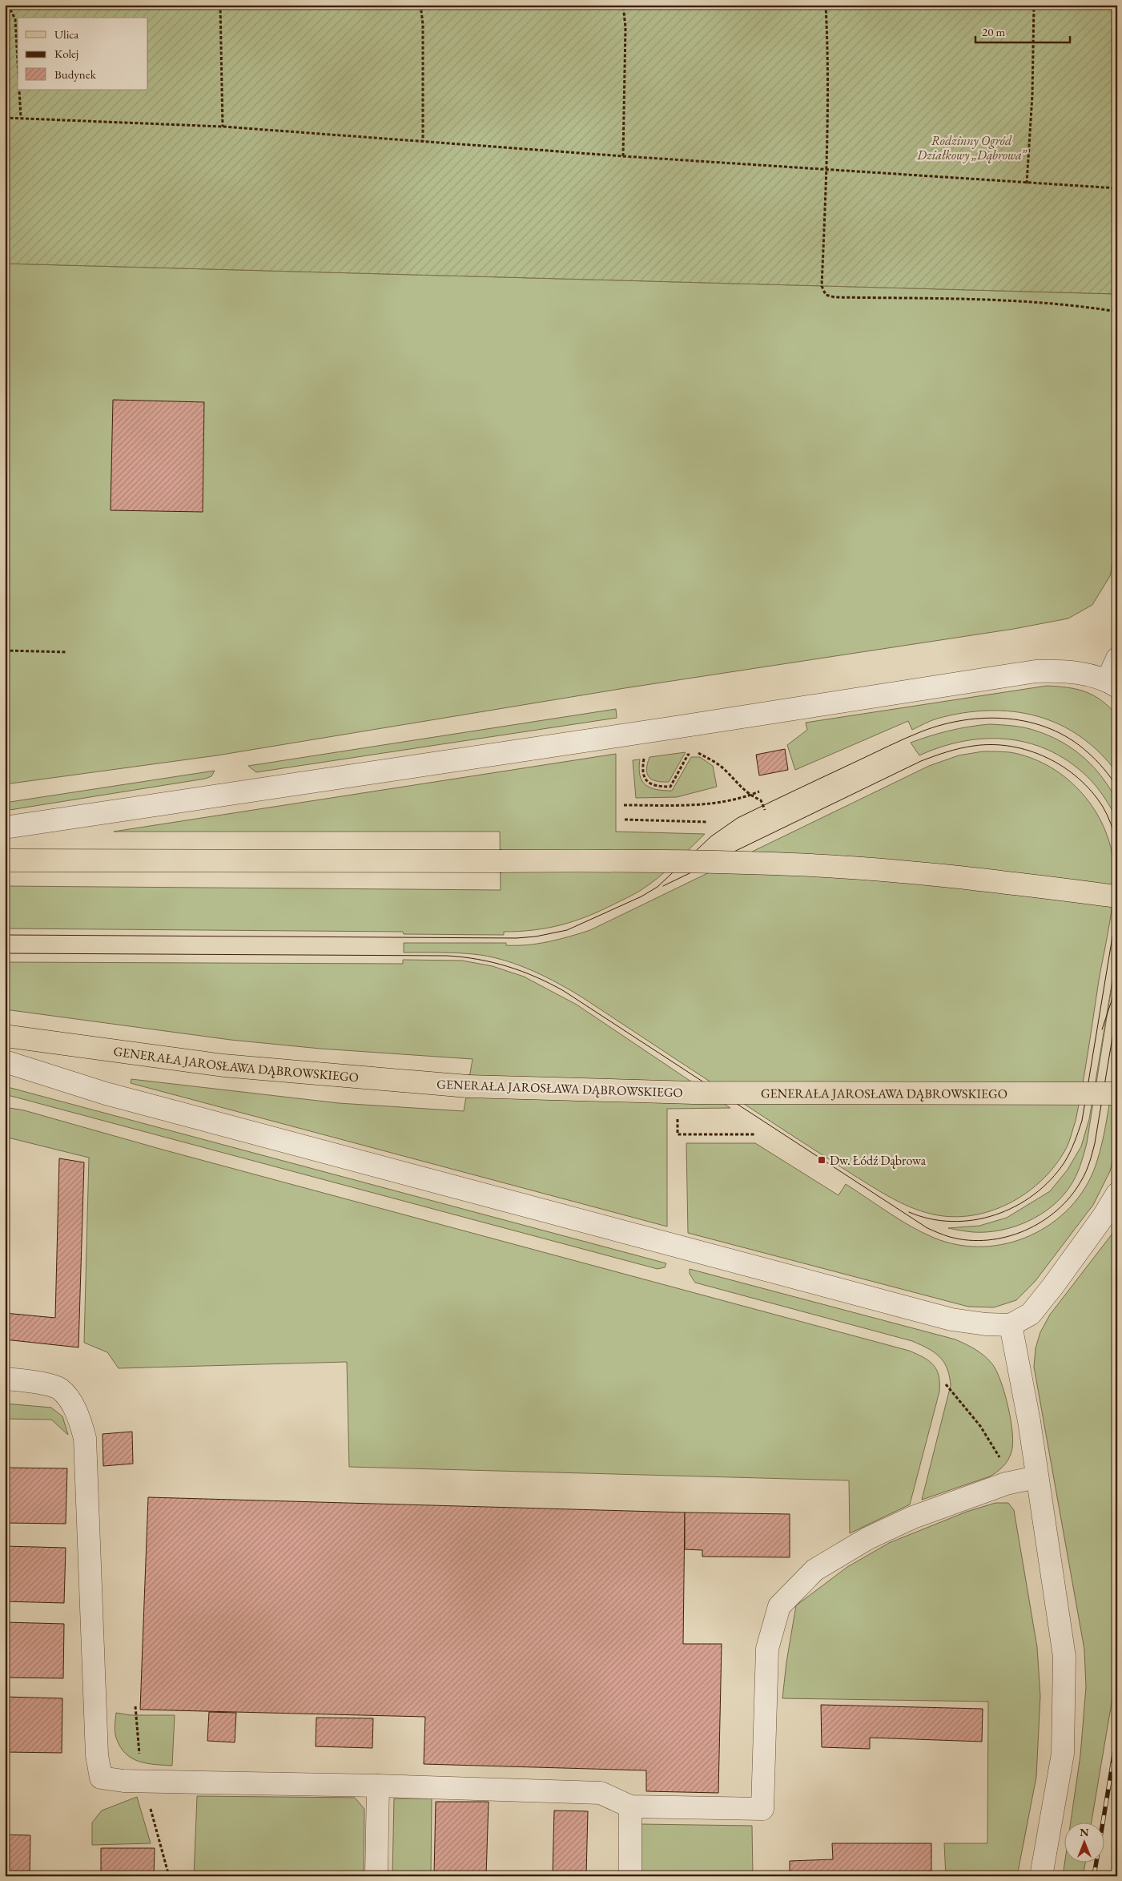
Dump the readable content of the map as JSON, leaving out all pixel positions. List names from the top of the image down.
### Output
{
  "streets": {
    "main road": ["GENERAŁA JAROSŁAWA DĄBROWSKIEGO"]
  },
  "parks": ["Rodzinny Ogród Działkowy „Dąbrowa”"],
  "places": {
    "transit": ["Dw. Łódź Dąbrowa"]
  },
  "legend": ["Ulica", "Kolej", "Budynek"],
  "scale_bar": "20 m",
  "north": "top"
}
